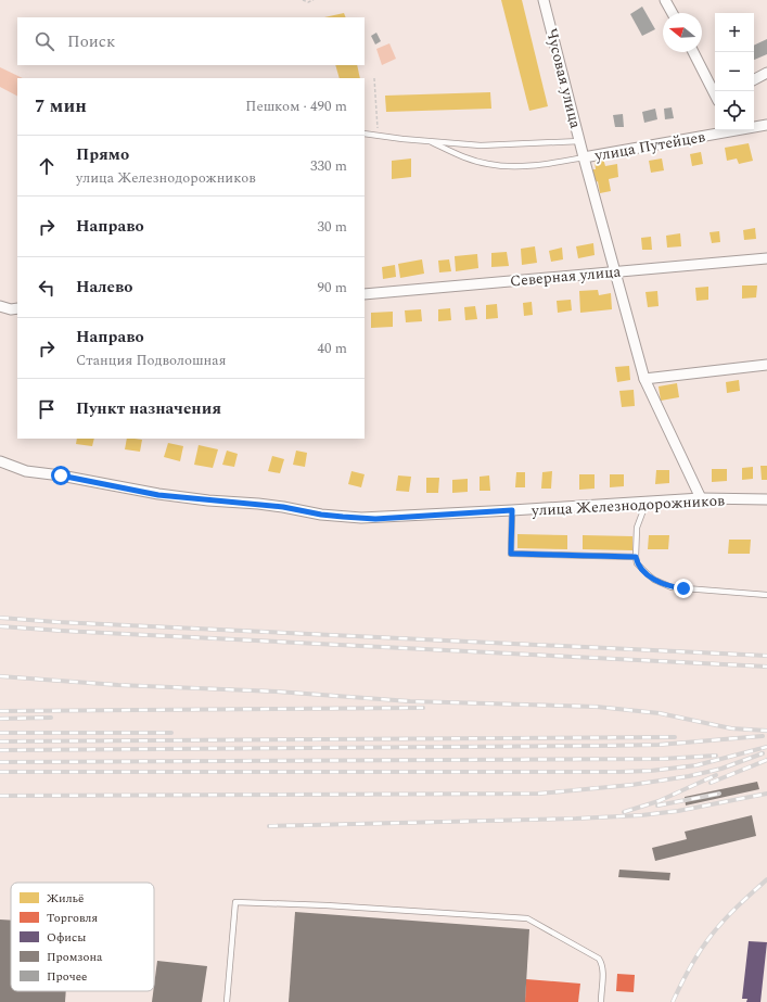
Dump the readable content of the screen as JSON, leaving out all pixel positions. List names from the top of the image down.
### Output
{
  "streets": {
    "street": [
      "Чусовая улица",
      "улица Путейцев",
      "Северная улица",
      "улица Железнодорожников"
    ]
  },
  "crossings": [
    ["Чусовая улица", "улица Путейцев"],
    ["Чусовая улица", "Северная улица"],
    ["Чусовая улица", "улица Железнодорожников"]
  ],
  "legend": [
    "Жильё",
    "Торговля",
    "Офисы",
    "Промзона",
    "Прочее"
  ],
  "north": "left",
  "page": {
    "map_buttons": ["+", "−"],
    "search": "Поиск",
    "heading": ["7 мин", "Пешком · 490 m"],
    "list": [
      ["Прямо", "улица Железнодорожников", "330 m"],
      ["Направо", "30 m"],
      ["Налево", "90 m"],
      ["Направо", "Станция Подволошная", "40 m"],
      "Пункт назначения"
    ]
  }
}
